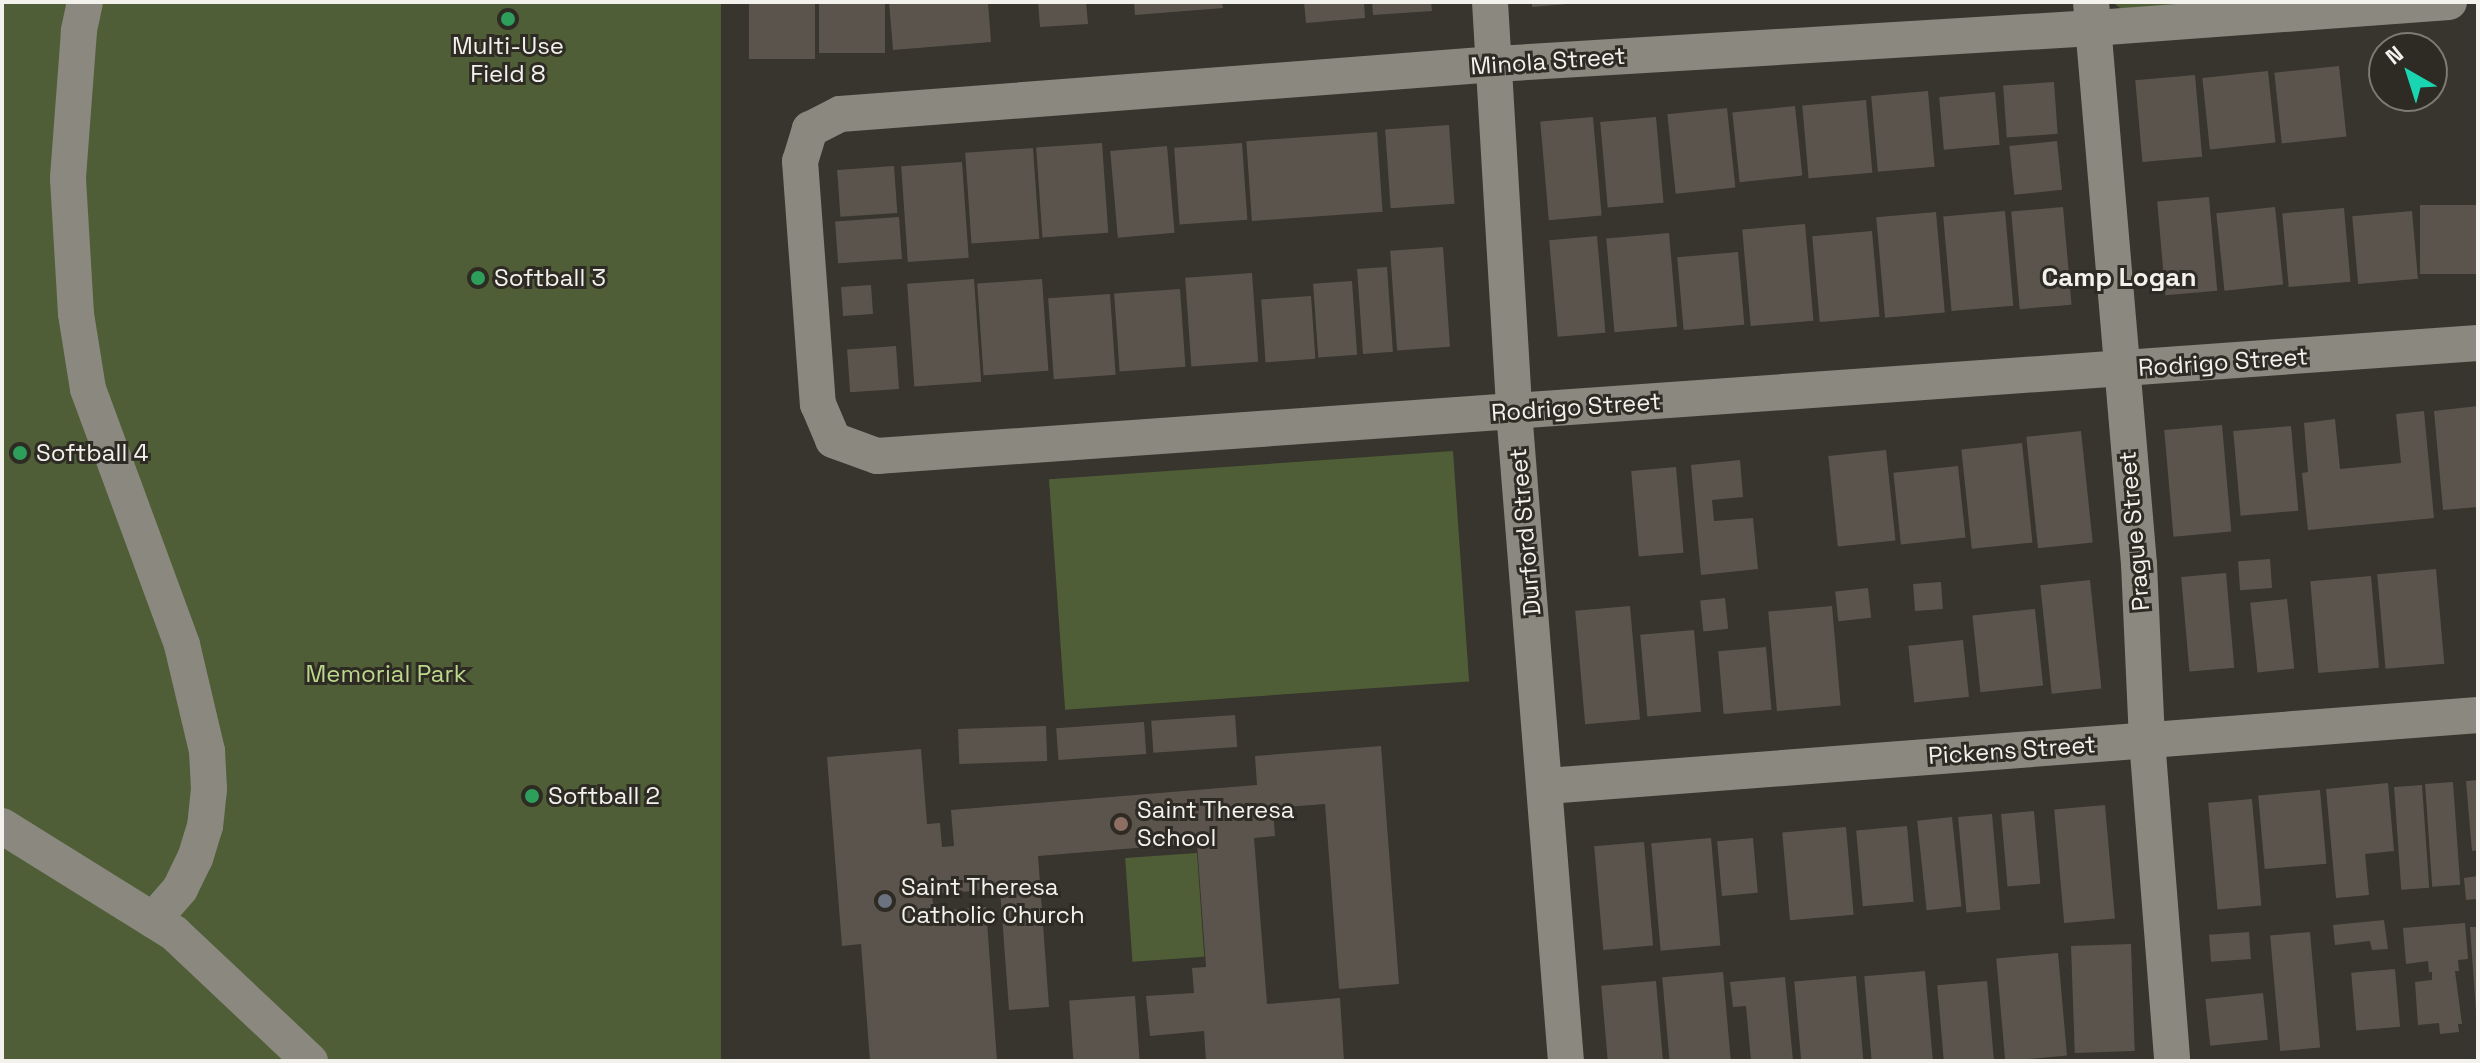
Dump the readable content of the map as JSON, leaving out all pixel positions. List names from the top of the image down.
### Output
{
  "streets": {
    "street": [
      "Minola Street",
      "Rodrigo Street",
      "Prague Street",
      "Durford Street",
      "Pickens Street"
    ]
  },
  "crossings": [
    ["Minola Street", "Rodrigo Street"],
    ["Minola Street", "Prague Street"],
    ["Minola Street", "Durford Street"],
    ["Rodrigo Street", "Prague Street"],
    ["Rodrigo Street", "Durford Street"],
    ["Prague Street", "Pickens Street"],
    ["Durford Street", "Pickens Street"]
  ],
  "districts": ["Camp Logan"],
  "parks": ["Memorial Park"],
  "places": [
    "Multi-Use Field 8",
    "Softball 3",
    "Softball 4",
    "Softball 2",
    "Saint Theresa School",
    "Saint Theresa Catholic Church"
  ],
  "north": "top left"
}
